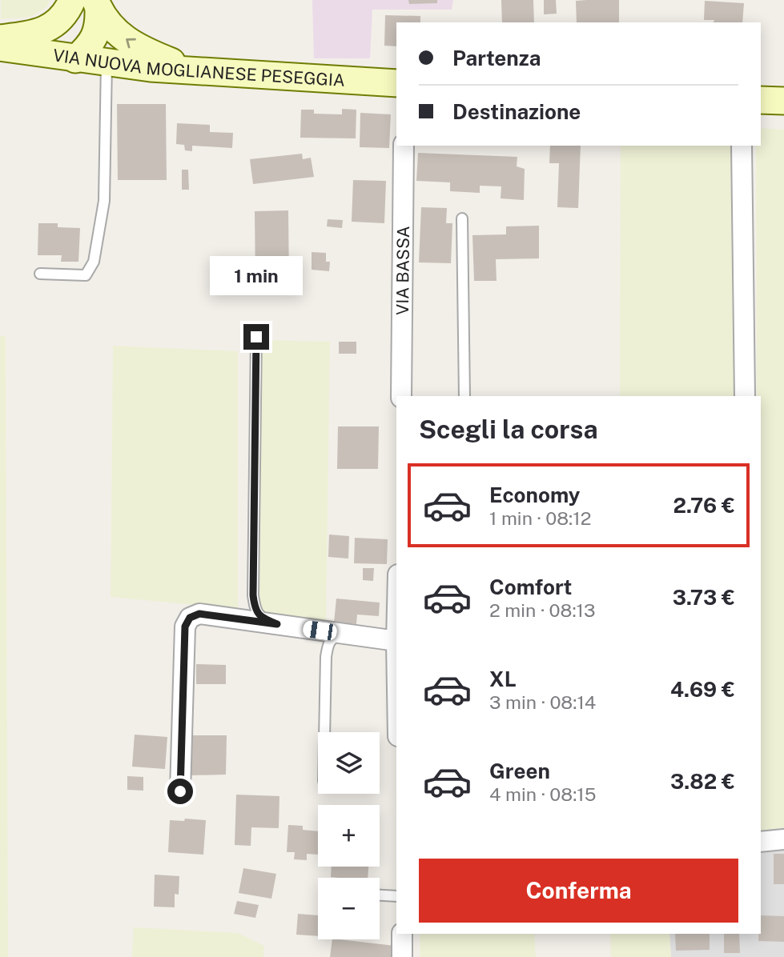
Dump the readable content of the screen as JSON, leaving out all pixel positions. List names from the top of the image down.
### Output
{
  "streets": {
    "main road": ["VIA NUOVA MOGLIANESE PESEGGIA"],
    "street": ["VIA BASSA"]
  },
  "page": {
    "banner": ["Partenza", "Destinazione"],
    "bubble": "1 min",
    "heading": "Scegli la corsa",
    "list": [
      {
        "name": "Economy",
        "note": "1 min · 08:12",
        "value": "2.76 €"
      },
      {
        "name": "Comfort",
        "note": "2 min · 08:13",
        "value": "3.73 €"
      },
      {
        "name": "XL",
        "note": "3 min · 08:14",
        "value": "4.69 €"
      },
      {
        "name": "Green",
        "note": "4 min · 08:15",
        "value": "3.82 €"
      }
    ],
    "map_buttons": ["+", "−"],
    "buttons": "Conferma"
  }
}
